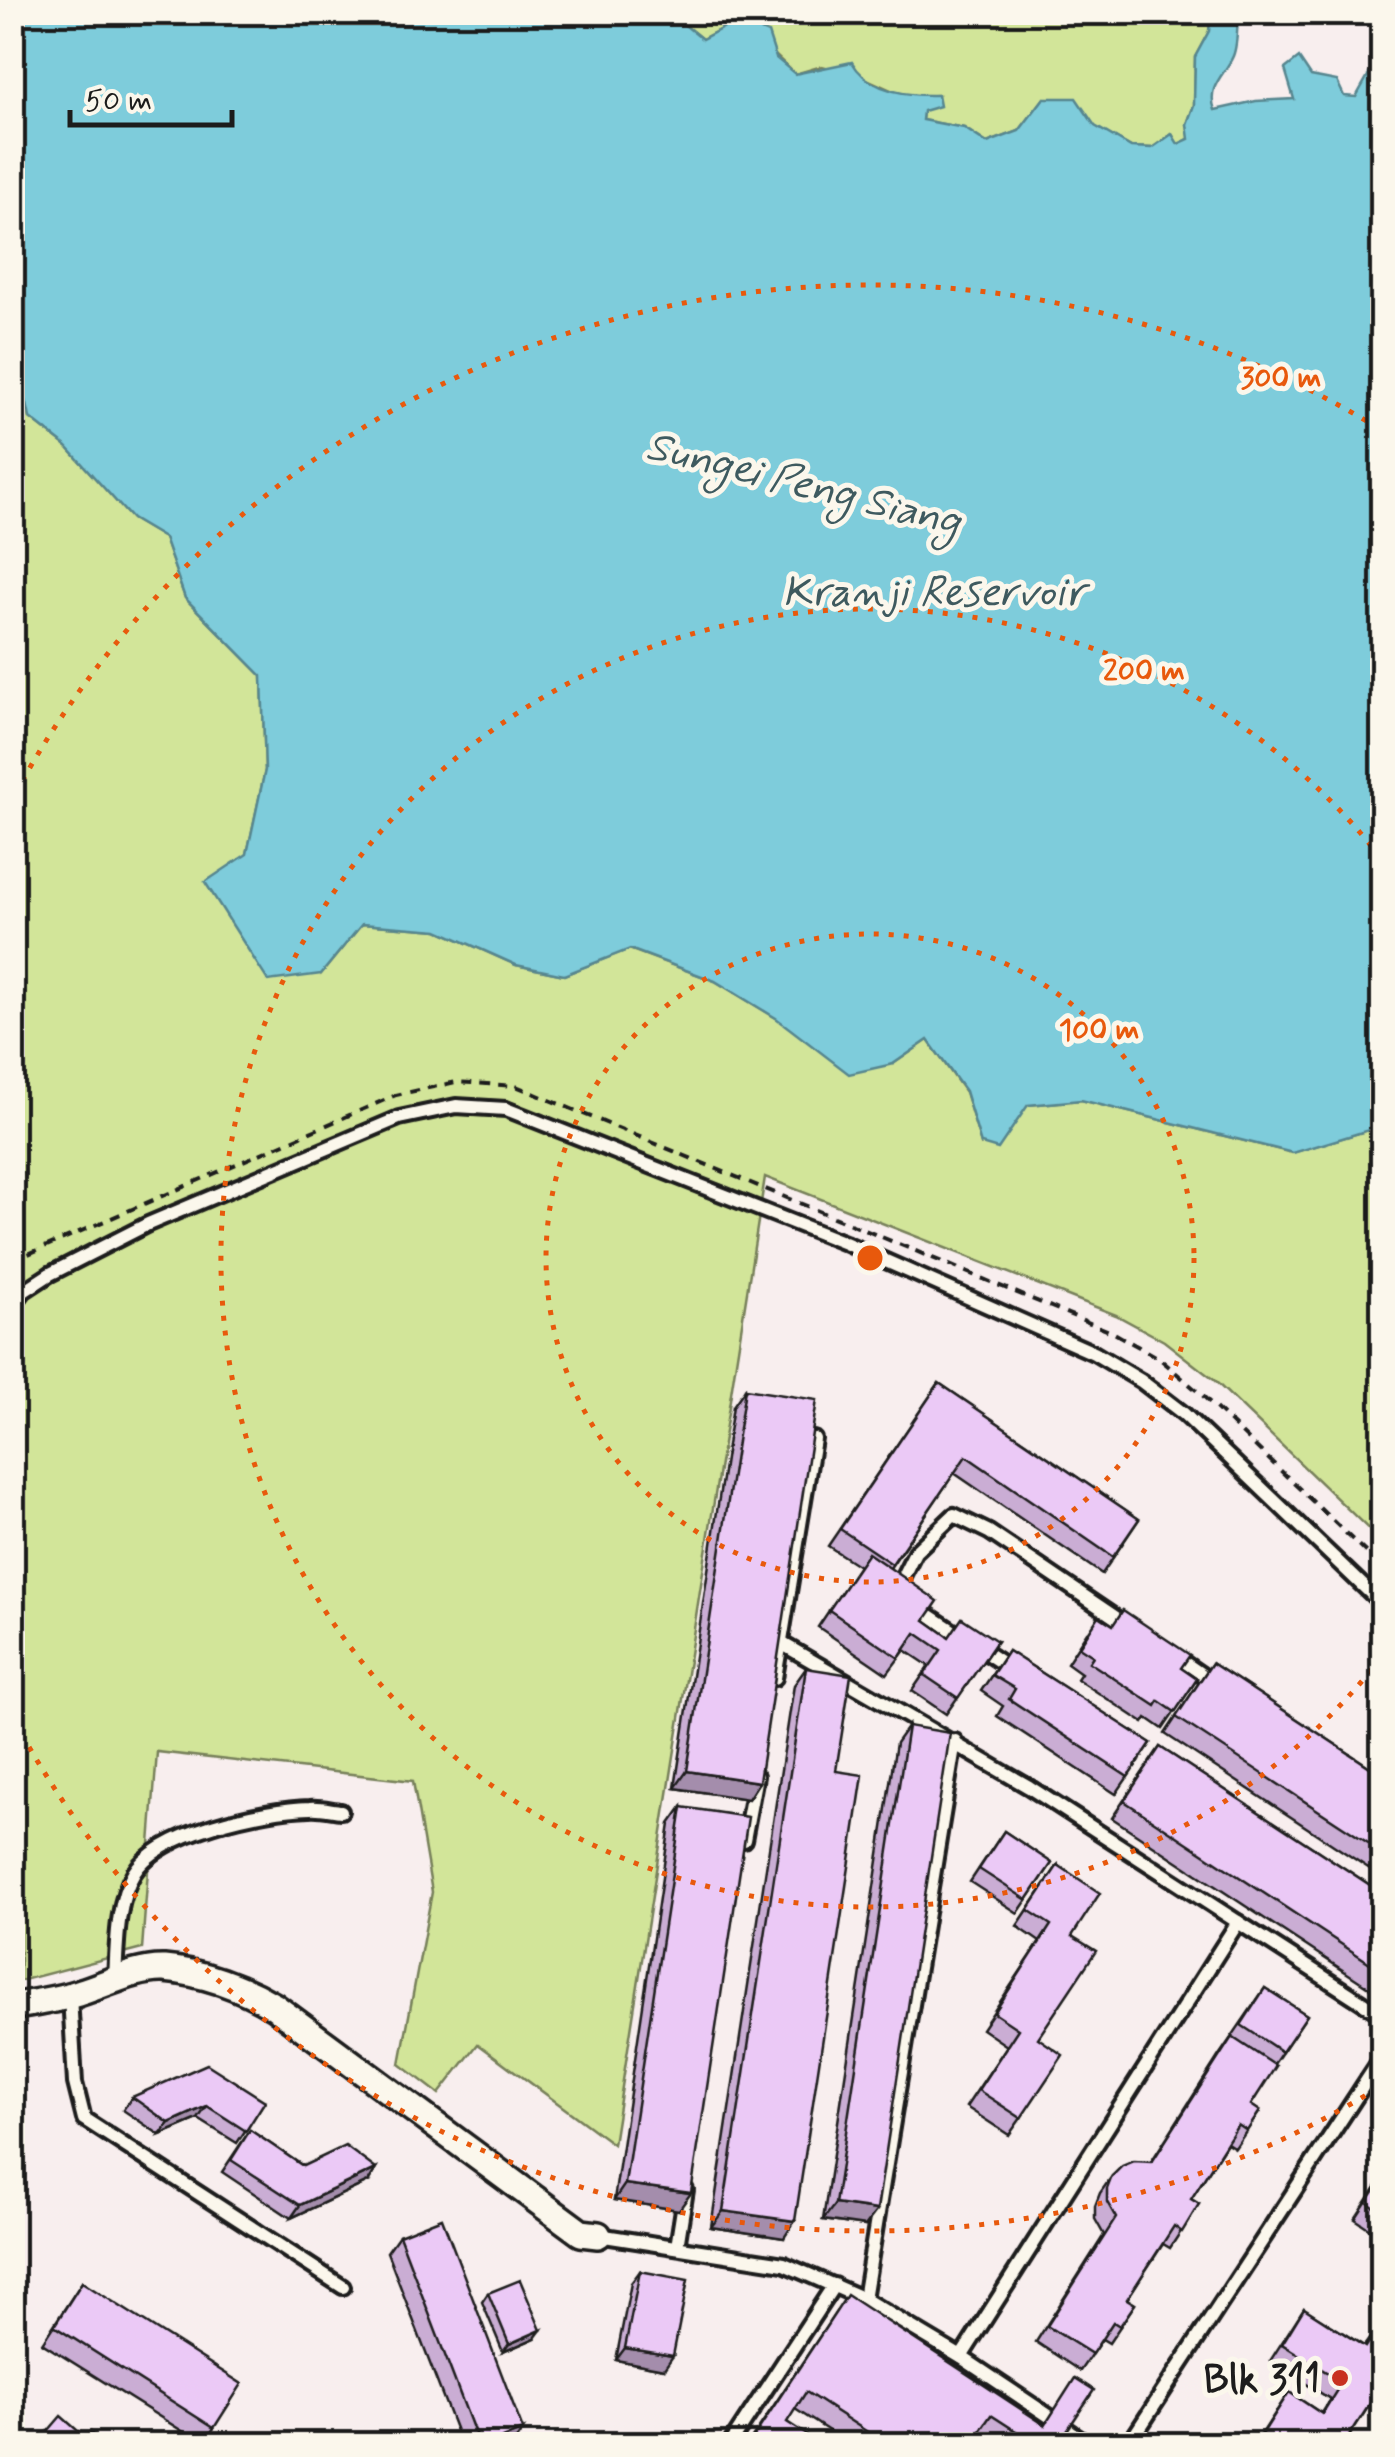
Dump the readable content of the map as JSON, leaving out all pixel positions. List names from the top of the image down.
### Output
{
  "water": ["Sungei Peng Siang", "Kranji Reservoir"],
  "places": ["Blk 311"],
  "scale_bar": "50 m",
  "rings": ["300 m", "200 m", "100 m"]
}
